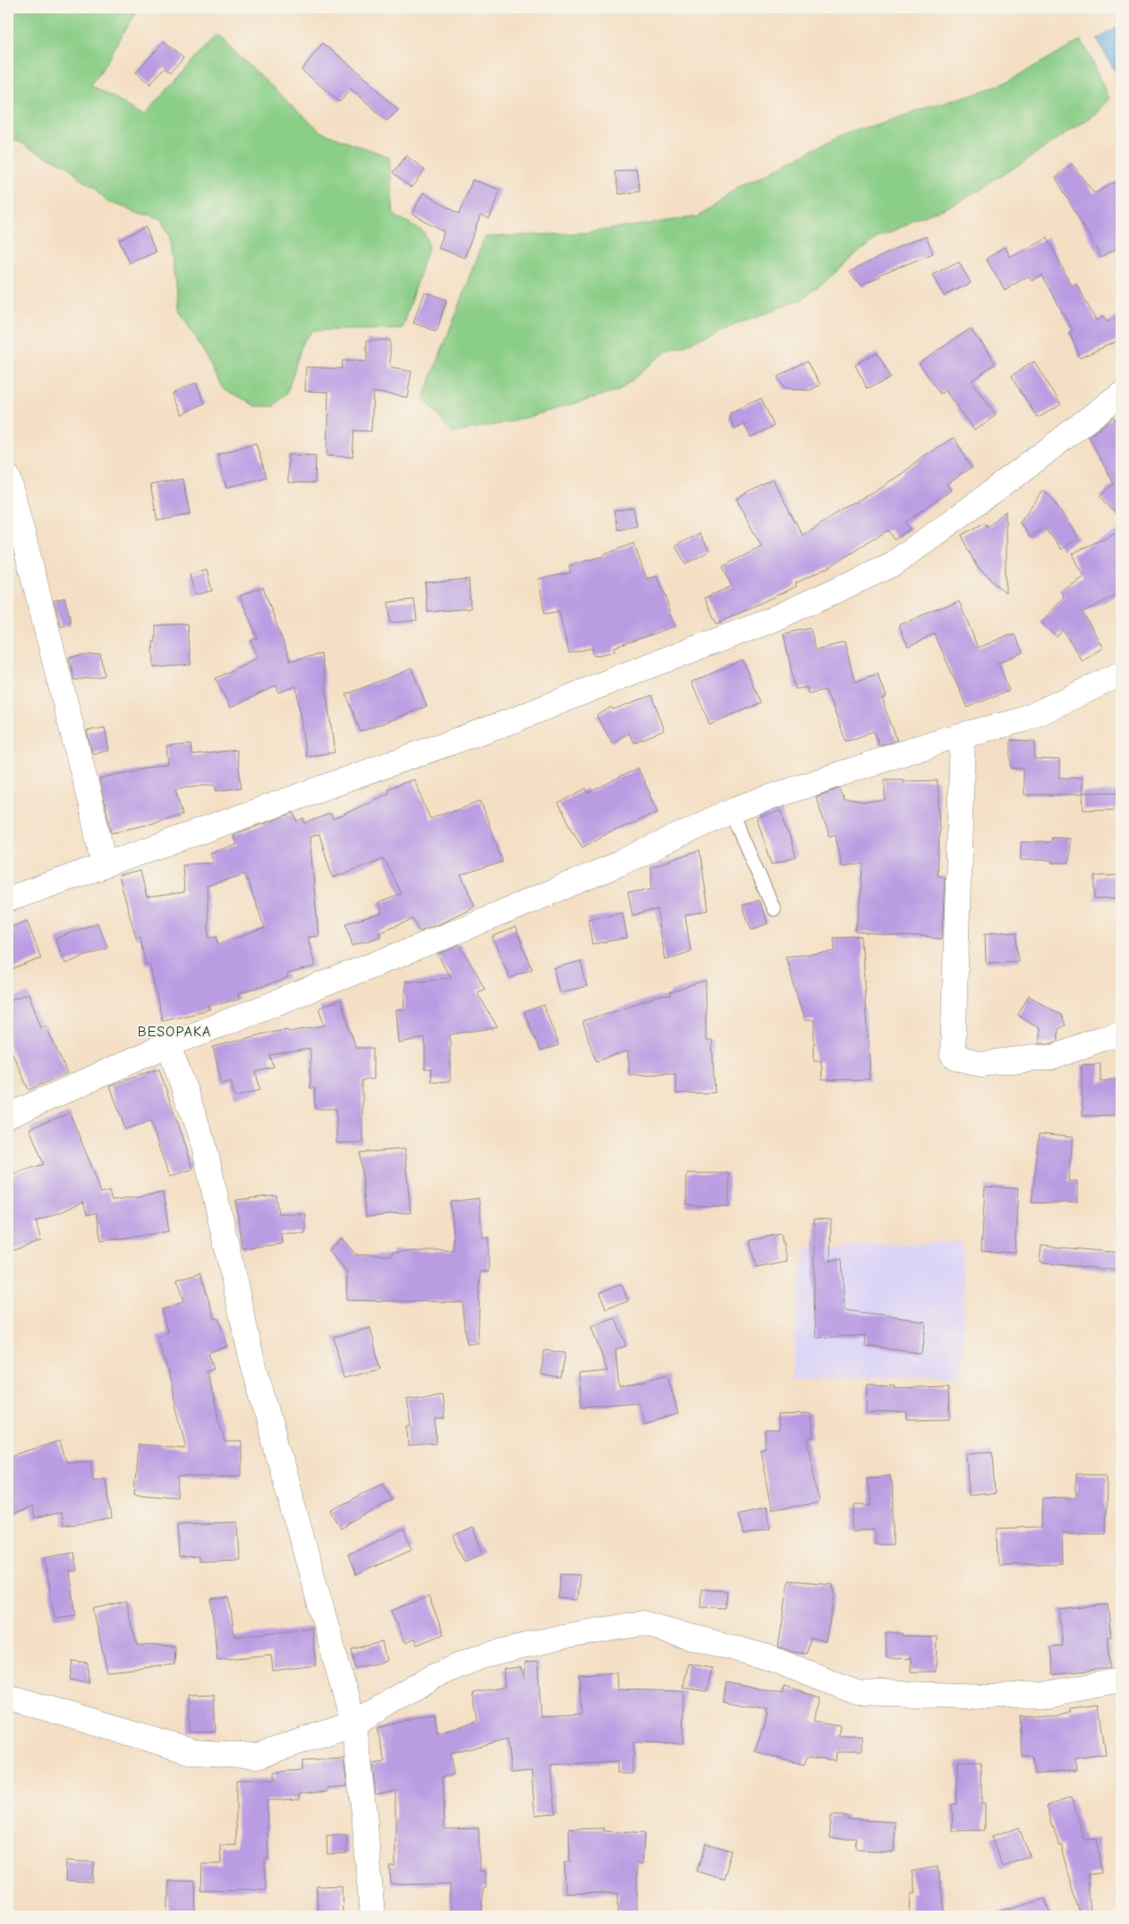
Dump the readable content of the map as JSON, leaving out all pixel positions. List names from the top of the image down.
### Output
{
  "districts": ["BESOPAKA"]
}
